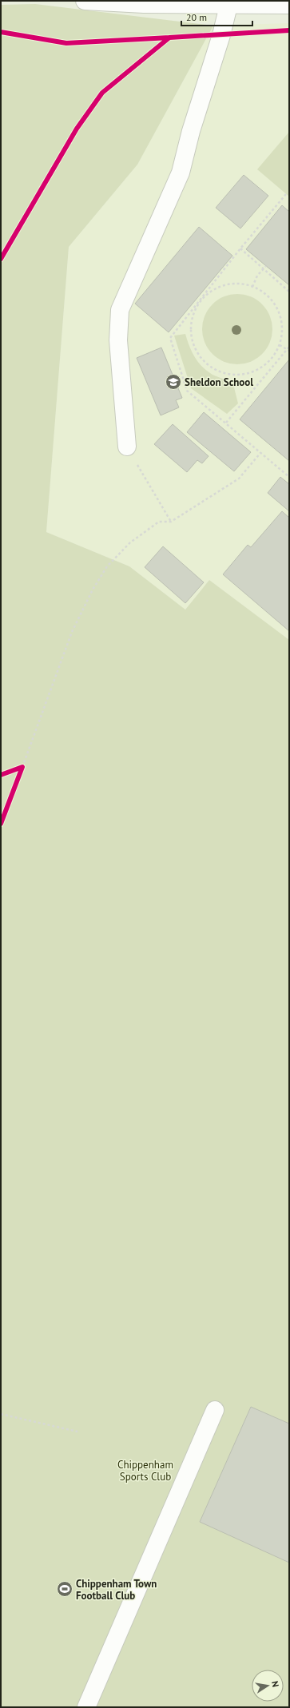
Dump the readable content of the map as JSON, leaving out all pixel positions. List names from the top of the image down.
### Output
{
  "parks": ["Chippenham Sports Club"],
  "places": {
    "school or university": ["Sheldon School"],
    "sports": ["Chippenham Town Football Club"]
  },
  "scale_bar": "20 m",
  "north": "right"
}
